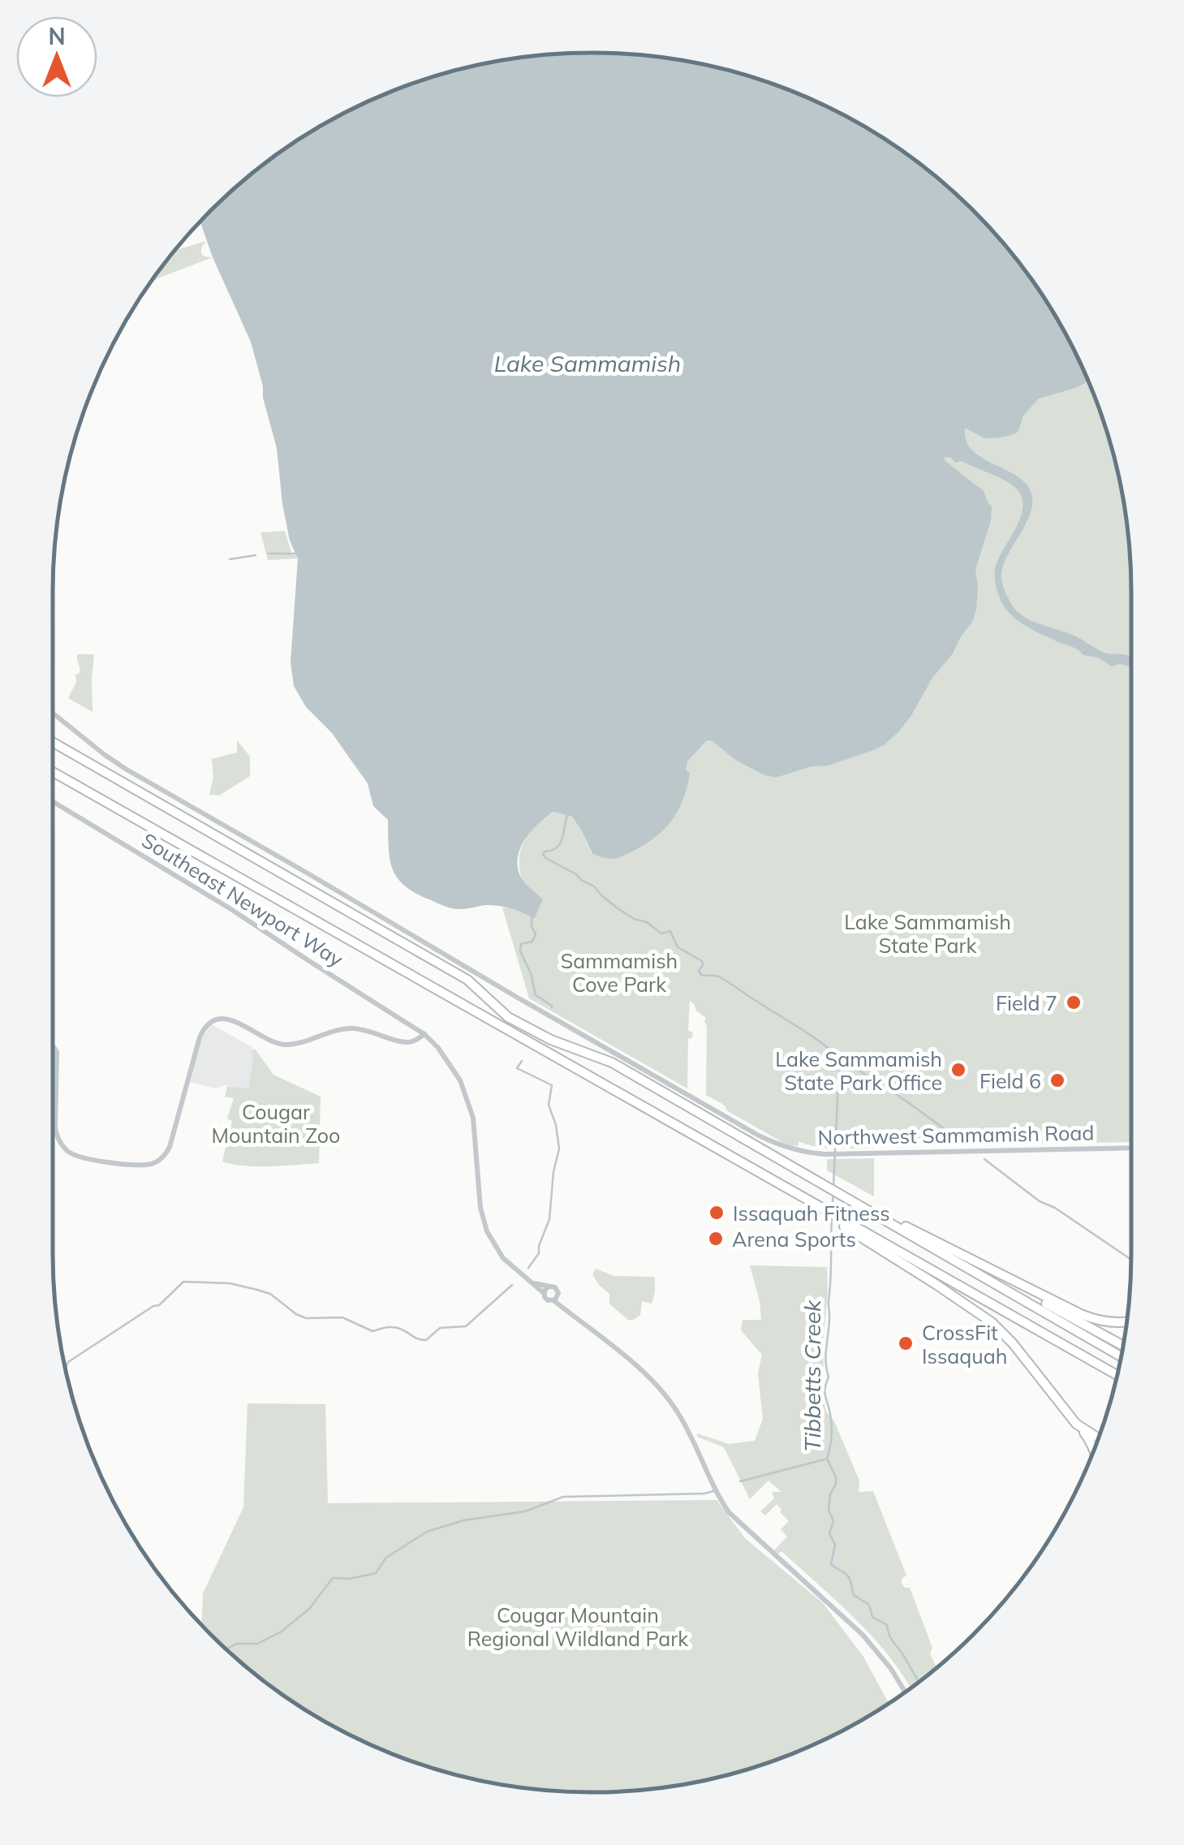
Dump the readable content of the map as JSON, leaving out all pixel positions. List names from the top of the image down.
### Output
{
  "streets": {
    "street": ["Southeast Newport Way", "Northwest Sammamish Road"]
  },
  "water": ["Lake Sammamish", "Tibbetts Creek"],
  "parks": [
    "Lake Sammamish State Park",
    "Sammamish Cove Park",
    "Cougar Mountain Zoo",
    "Cougar Mountain Regional Wildland Park"
  ],
  "places": [
    "Field 7",
    "Lake Sammamish State Park Office",
    "Field 6",
    "Issaquah Fitness",
    "Arena Sports",
    "CrossFit Issaquah"
  ],
  "north": "top"
}
